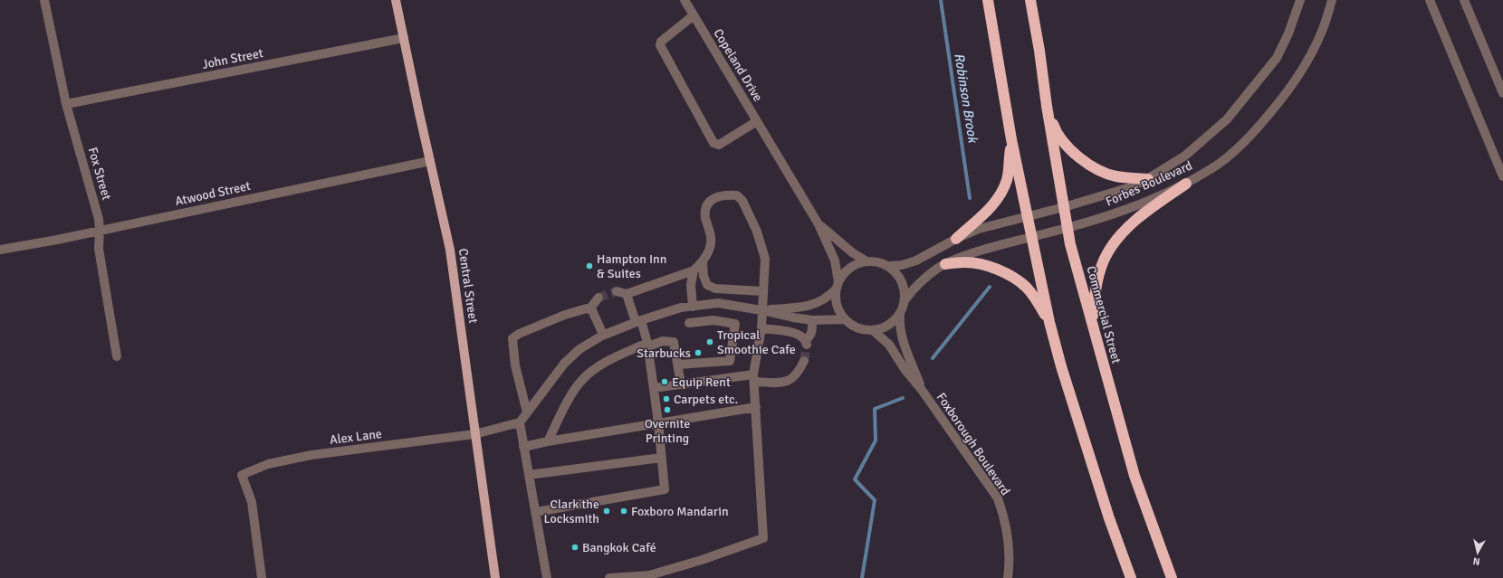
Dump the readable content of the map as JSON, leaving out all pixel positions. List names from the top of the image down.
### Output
{
  "streets": {
    "highway": ["Commercial Street"],
    "main road": ["Central Street"],
    "street": [
      "John Street",
      "Copeland Drive",
      "Fox Street",
      "Forbes Boulevard",
      "Atwood Street",
      "Alex Lane",
      "Foxborough Boulevard"
    ]
  },
  "crossings": [
    ["John Street", "Fox Street"],
    ["John Street", "Central Street"],
    ["Fox Street", "Atwood Street"],
    ["Forbes Boulevard", "Commercial Street"],
    ["Forbes Boulevard", "Foxborough Boulevard"],
    ["Atwood Street", "Central Street"],
    ["Central Street", "Alex Lane"]
  ],
  "water": ["Robinson Brook"],
  "places": [
    "Hampton Inn & Suites",
    "Tropical Smoothie Cafe",
    "Starbucks",
    "Equip Rent",
    "Carpets etc.",
    "Overnite Printing",
    "Clark the Locksmith",
    "Foxboro Mandarin",
    "Bangkok Café"
  ],
  "north": "bottom"
}
